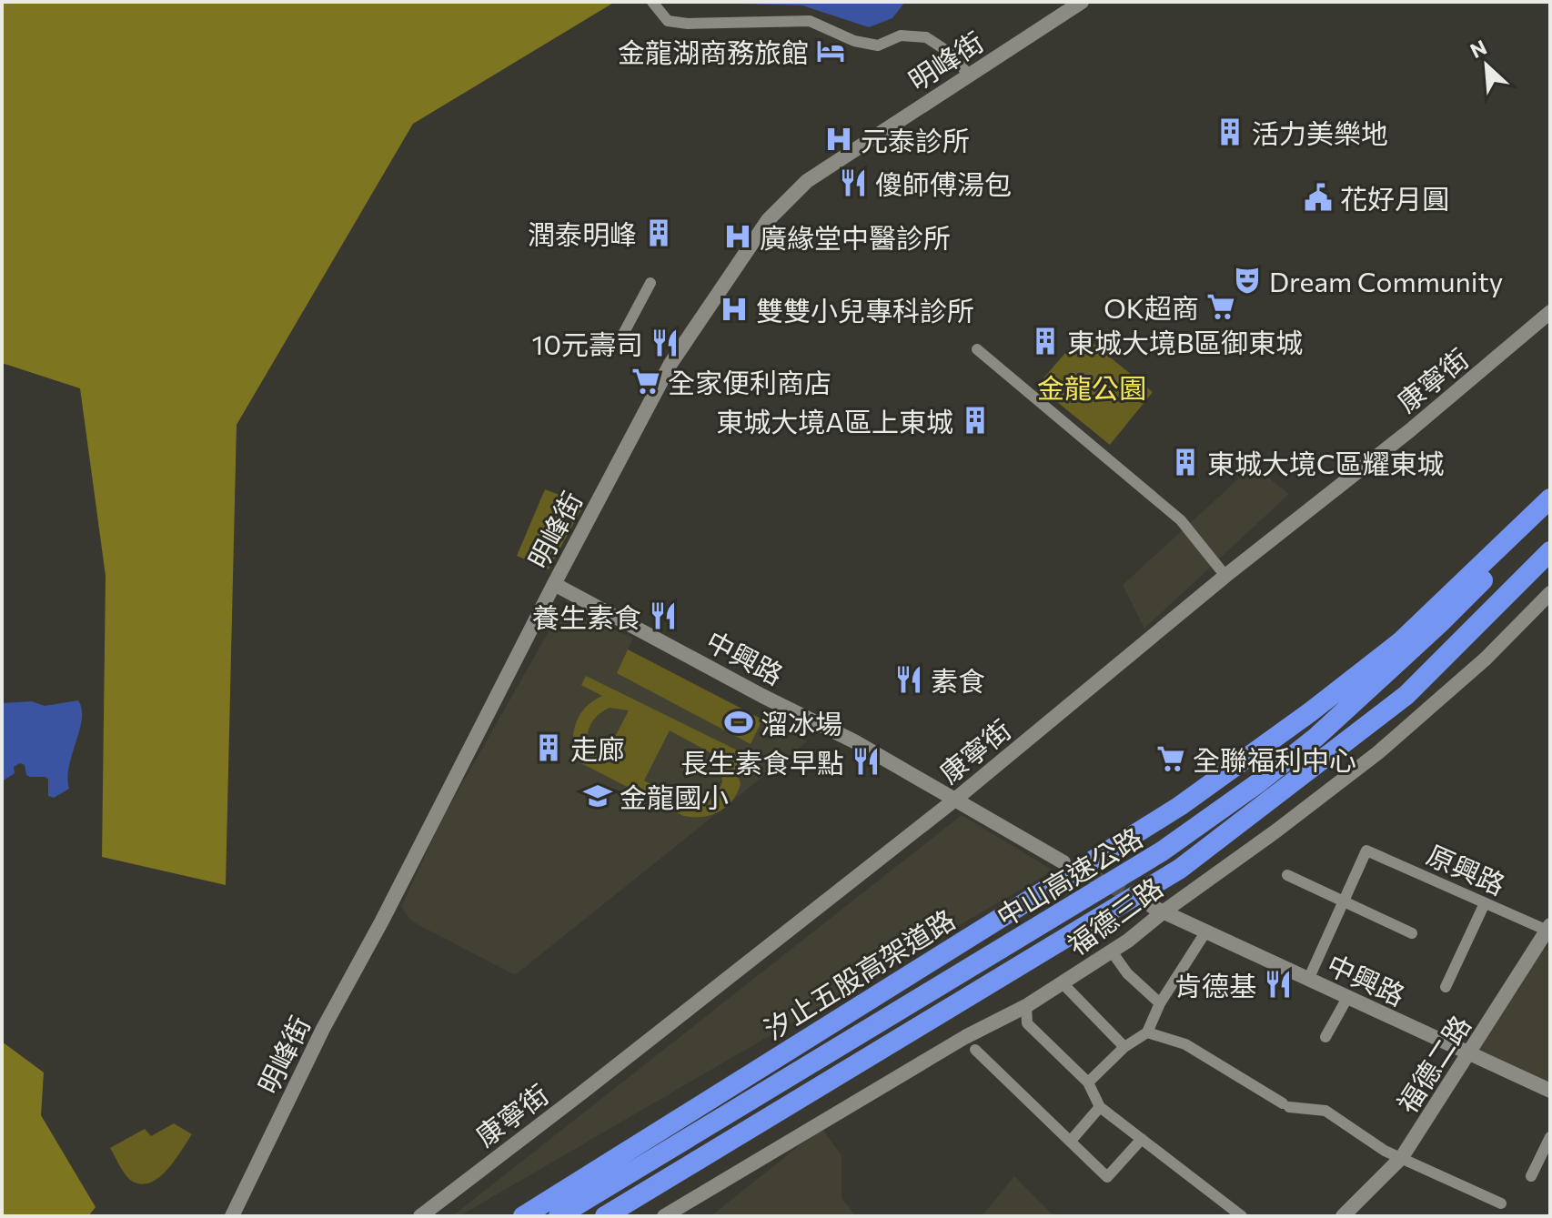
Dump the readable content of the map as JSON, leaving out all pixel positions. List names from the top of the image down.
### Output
{
  "streets": {
    "highway": ["中山高速公路", "汐止五股高架道路"],
    "street": [
      "明峰街",
      "康寧街",
      "中興路",
      "原興路",
      "福德三路",
      "福德二路"
    ]
  },
  "crossings": [
    ["明峰街", "中興路"],
    ["康寧街", "中興路"],
    ["中興路", "福德三路"],
    ["中興路", "福德二路"],
    ["原興路", "福德二路"]
  ],
  "parks": ["金龍公園"],
  "places": {
    "hotel": ["金龍湖商務旅館"],
    "building": [
      "活力美樂地",
      "潤泰明峰",
      "東城大境B區御東城",
      "東城大境A區上東城",
      "東城大境C區耀東城",
      "走廊"
    ],
    "hospital": ["元泰診所", "廣緣堂中醫診所", "雙雙小兒專科診所"],
    "restaurant": [
      "傻師傅湯包",
      "10元壽司",
      "養生素食",
      "素食",
      "長生素食早點",
      "肯德基"
    ],
    "public building": ["花好月圓"],
    "theatre": ["Dream Community"],
    "supermarket": ["OK超商", "全家便利商店", "全聯福利中心"],
    "sports": ["溜冰場"],
    "school or university": ["金龍國小"]
  },
  "north": "top left"
}
